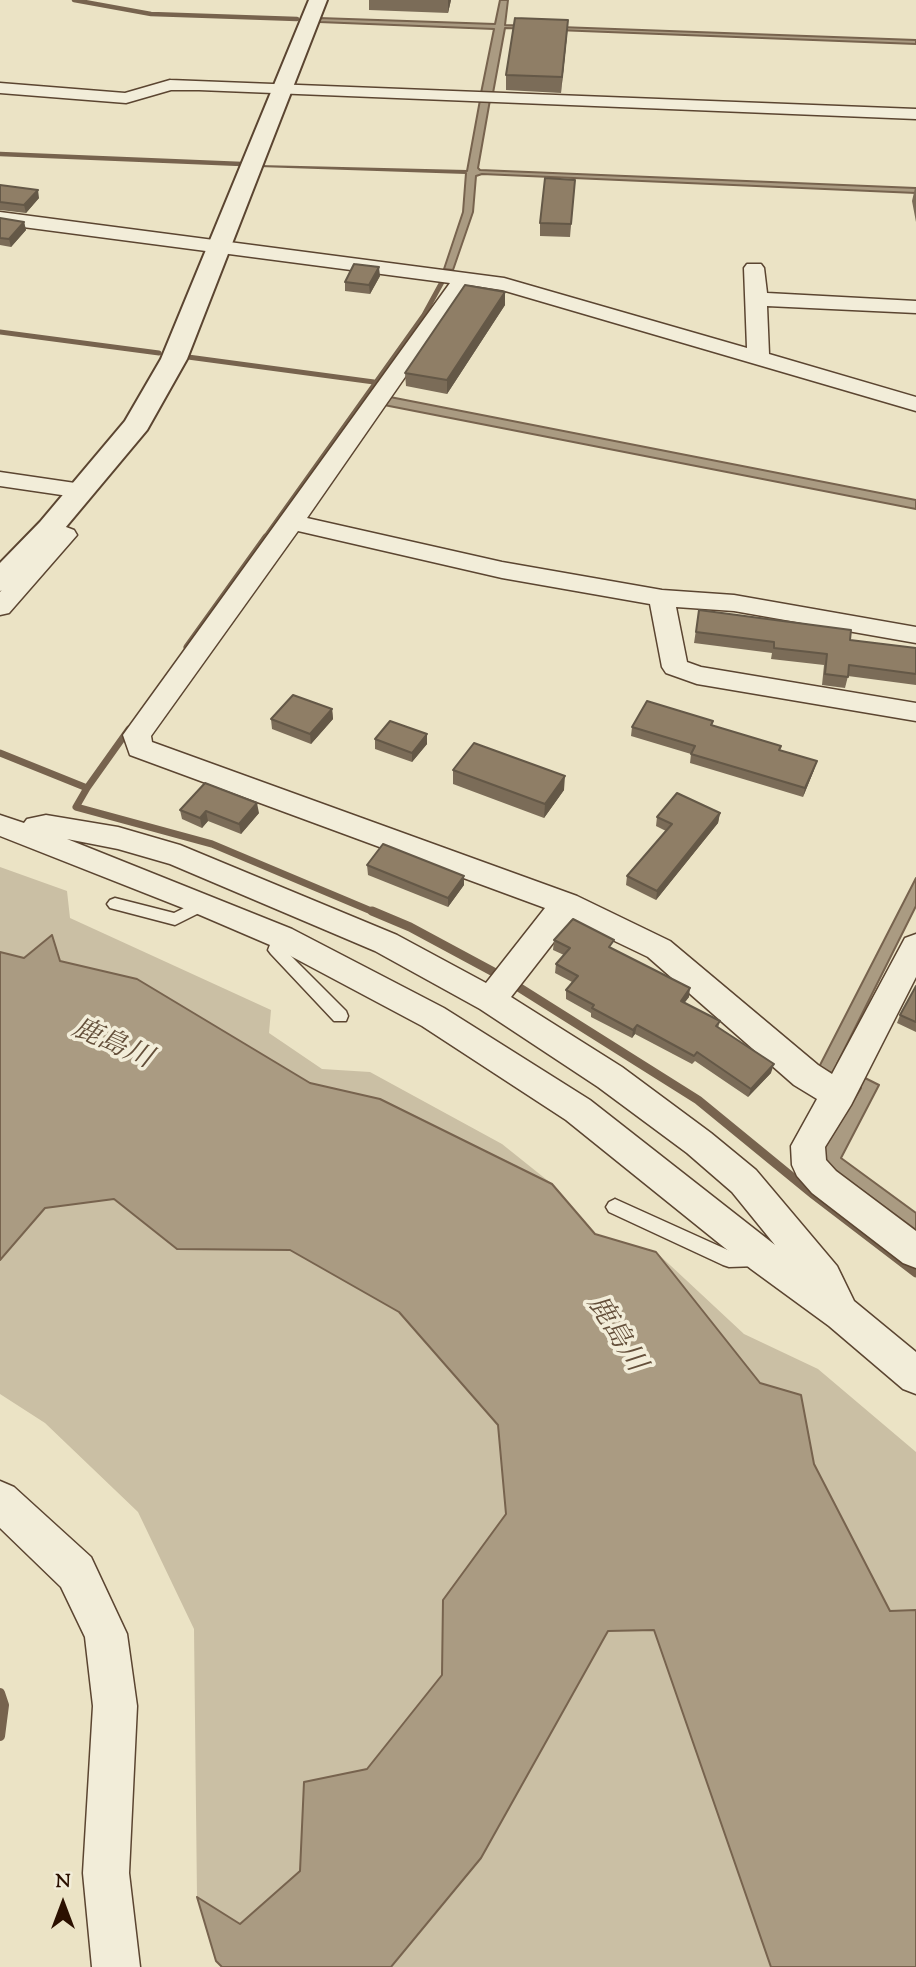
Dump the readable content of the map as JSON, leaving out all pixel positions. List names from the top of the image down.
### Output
{
  "water": ["鹿島川"],
  "north": "top"
}
